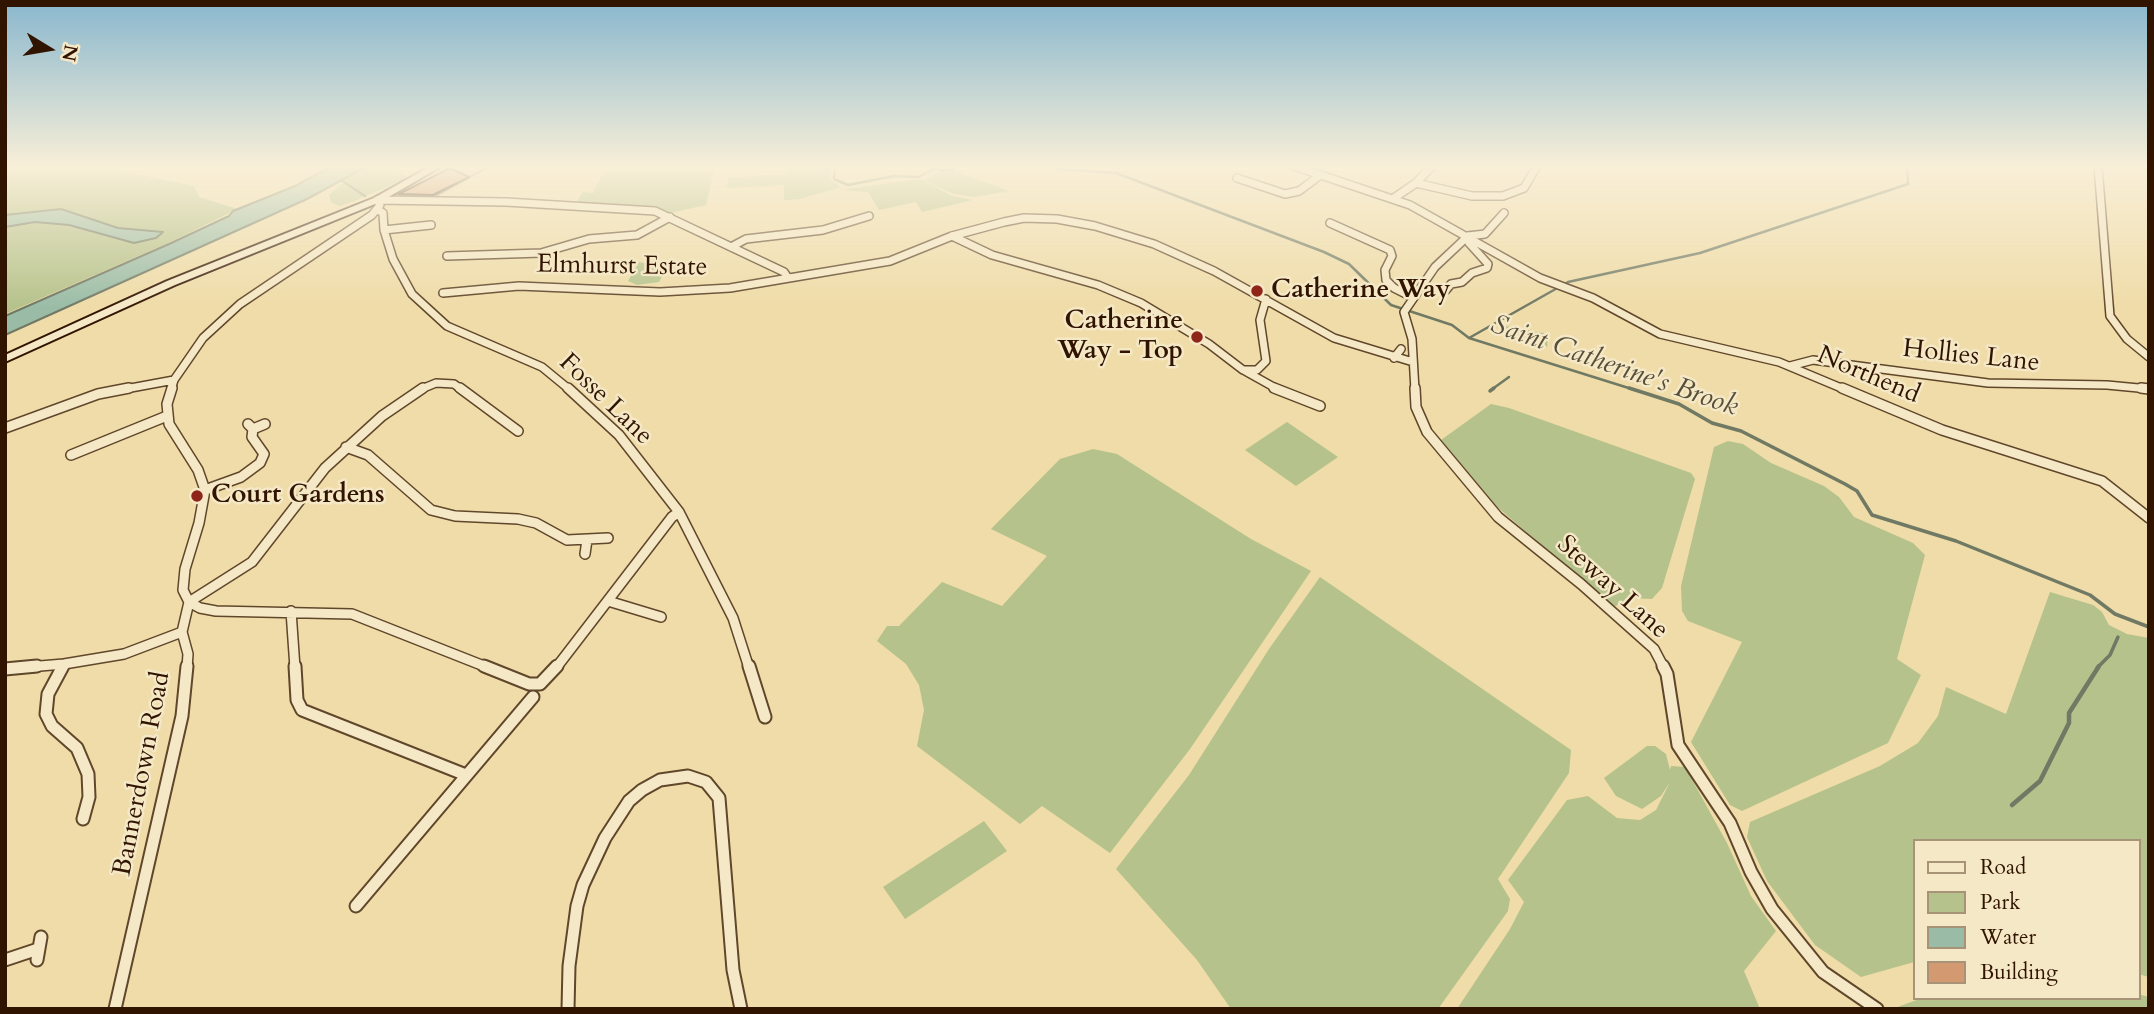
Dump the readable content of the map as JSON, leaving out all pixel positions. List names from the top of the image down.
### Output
{
  "streets": {
    "street": [
      "Elmhurst Estate",
      "Hollies Lane",
      "Northend",
      "Fosse Lane",
      "Steway Lane",
      "Bannerdown Road"
    ]
  },
  "crossings": [
    ["Hollies Lane", "Northend"]
  ],
  "water": ["Saint Catherine's Brook"],
  "places": ["Catherine Way", "Catherine Way - Top", "Court Gardens"],
  "legend": [
    "Road",
    "Park",
    "Water",
    "Building"
  ],
  "north": "right"
}
